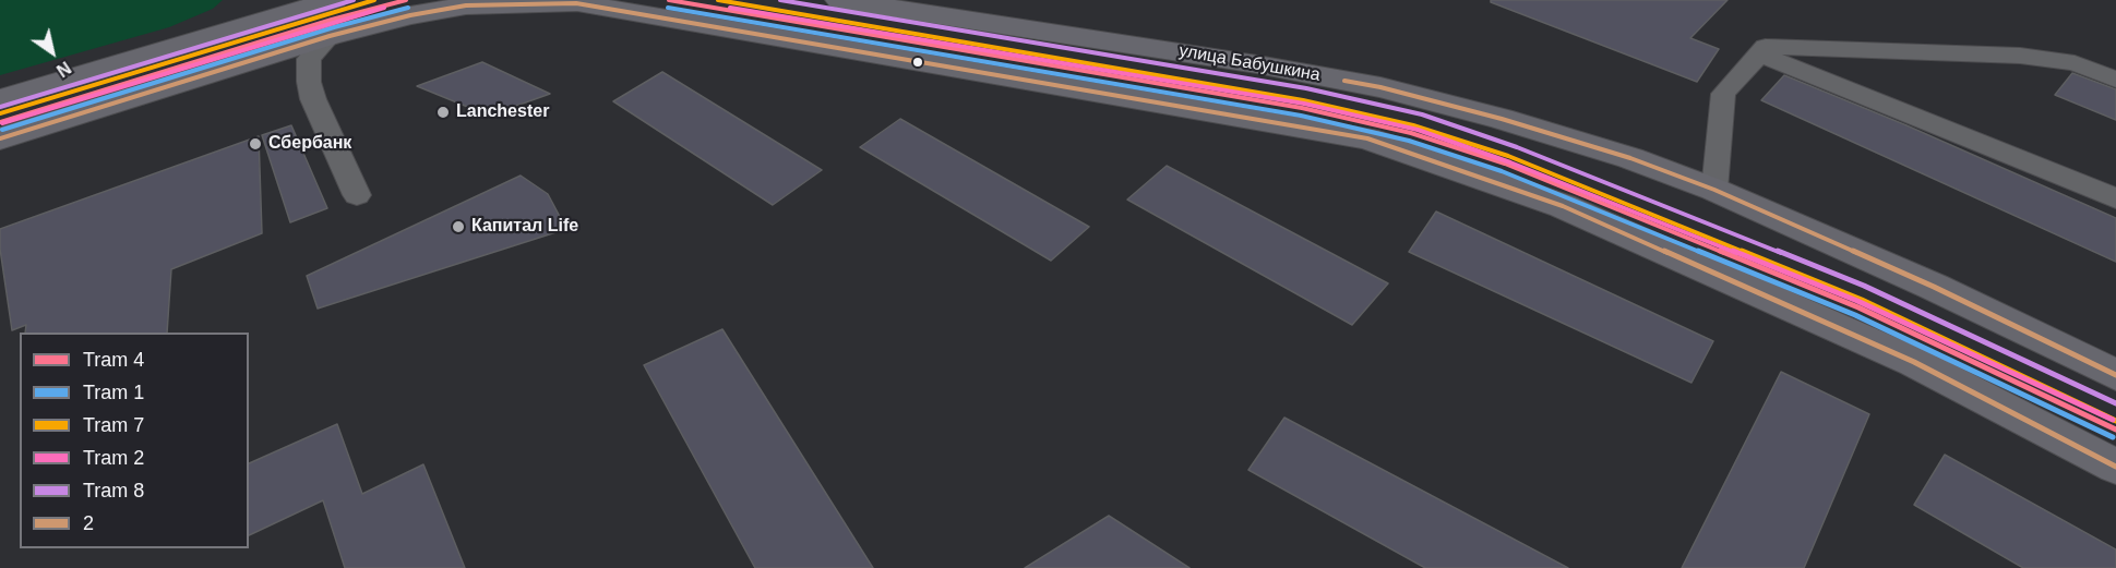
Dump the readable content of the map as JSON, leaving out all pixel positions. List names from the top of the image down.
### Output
{
  "streets": {
    "main road": ["улица Бабушкина"]
  },
  "places": ["Lanchester", "Сбербанк", "Капитал Life"],
  "lines": [
    "tram line 4",
    "tram line 7",
    "tram line 8",
    "transit line 2",
    "tram line 1",
    "tram line 2"
  ],
  "legend": [
    "Tram 4",
    "Tram 1",
    "Tram 7",
    "Tram 2",
    "Tram 8",
    "2"
  ],
  "north": "bottom right"
}
